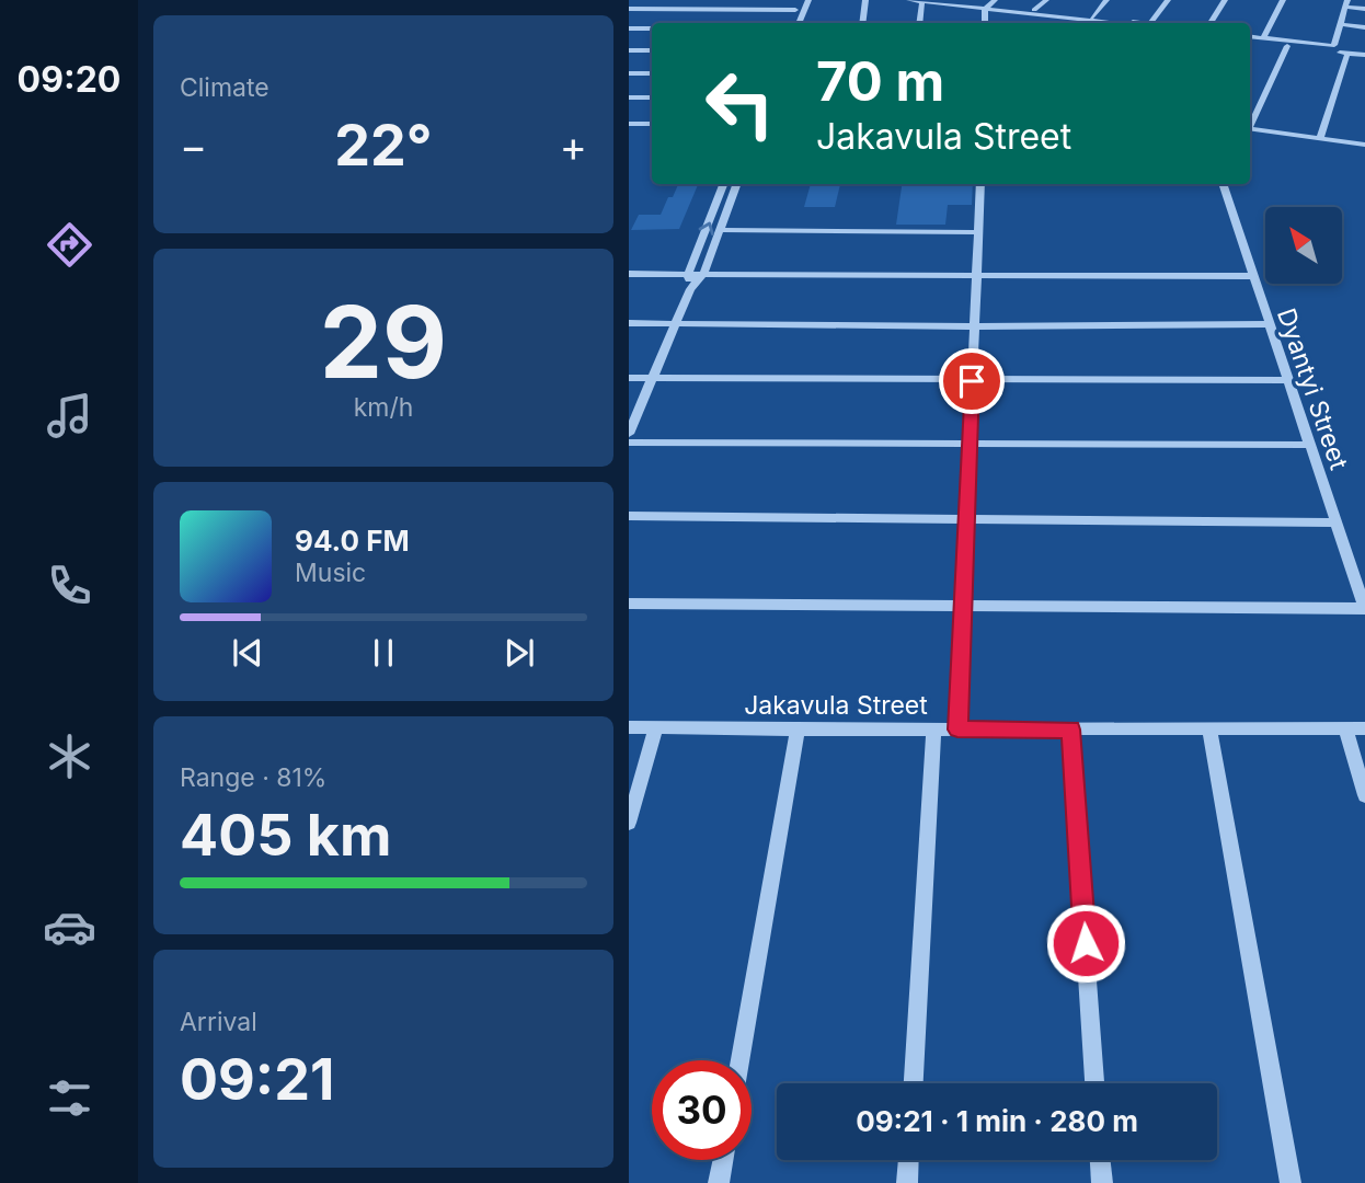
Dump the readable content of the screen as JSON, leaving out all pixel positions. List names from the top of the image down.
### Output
{
  "streets": {
    "street": ["Dyantyi Street", "Jakavula Street"]
  },
  "north": "top left",
  "page": {
    "tabs": "09:20",
    "tile": [
      "Climate",
      ["29", "km/h"],
      ["Range · 81%", "405 km"],
      ["Arrival", "09:21"]
    ],
    "turn": ["70 m", "Jakavula Street"],
    "heat": ["−", "22°", "+"],
    "song": ["94.0 FM", "Music"],
    "limit": "30",
    "trip": "09:21 · 1 min · 280 m"
  }
}
